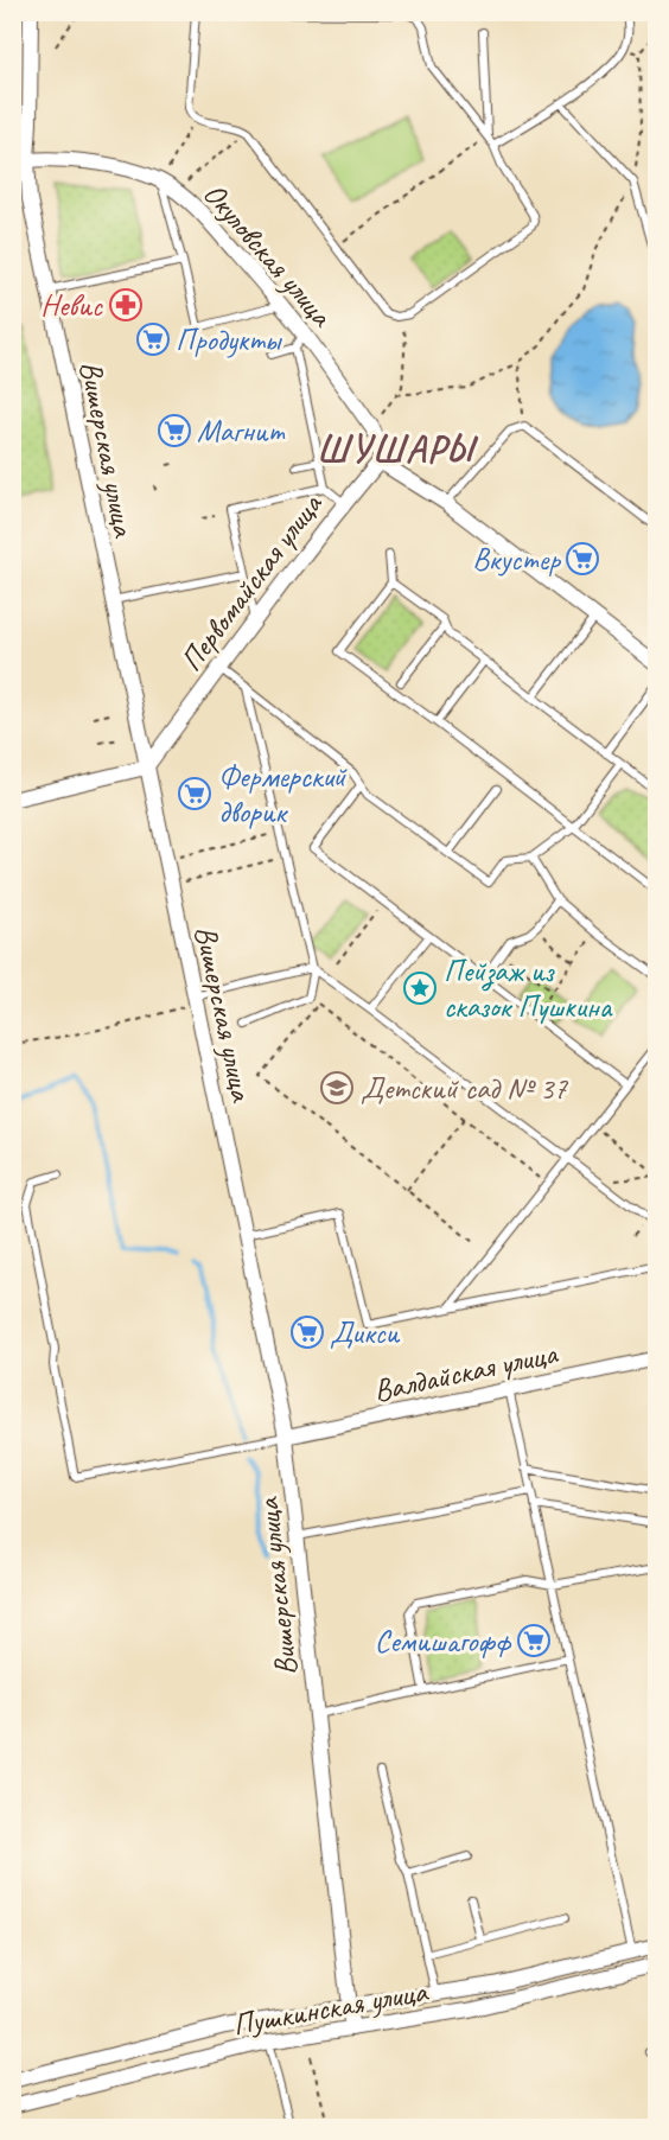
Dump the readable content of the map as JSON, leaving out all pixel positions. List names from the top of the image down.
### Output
{
  "streets": {
    "street": [
      "Окуловская улица",
      "Вишерская улица",
      "Первомайская улица",
      "Валдайская улица",
      "Пушкинская улица"
    ]
  },
  "crossings": [
    ["Окуловская улица", "Вишерская улица"],
    ["Окуловская улица", "Первомайская улица"],
    ["Вишерская улица", "Первомайская улица"],
    ["Вишерская улица", "Валдайская улица"],
    ["Вишерская улица", "Пушкинская улица"]
  ],
  "districts": ["ШУШАРЫ"],
  "places": {
    "pharmacy": ["Невис"],
    "supermarket": [
      "Продукты",
      "Магнит",
      "Вкустер",
      "Фермерский дворик",
      "Дикси",
      "Семишагофф"
    ],
    "place": ["Пейзаж из сказок Пушкина"],
    "school or university": ["Детский сад № 37"]
  }
}
